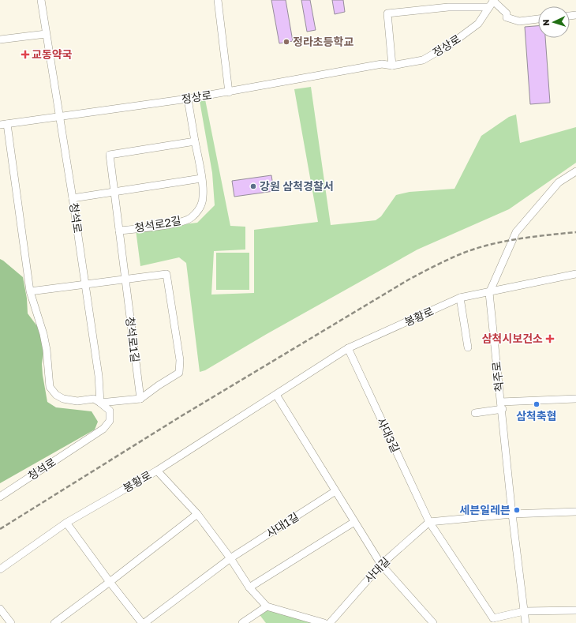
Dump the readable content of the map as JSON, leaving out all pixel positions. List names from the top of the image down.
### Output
{
  "streets": {
    "street": [
      "정상로",
      "청석로",
      "청석로2길",
      "봉황로",
      "청석로1길",
      "척주로",
      "사대3길",
      "사대1길",
      "사대길"
    ]
  },
  "crossings": [
    ["정상로", "청석로"],
    ["정상로", "청석로2길"],
    ["청석로2길", "청석로1길"],
    ["봉황로", "척주로"],
    ["봉황로", "사대3길"],
    ["사대3길", "사대길"]
  ],
  "places": {
    "other": [
      "정라초등학교",
      "강원 삼척경찰서",
      "삼척축협",
      "세븐일레븐"
    ],
    "health": ["교동약국", "삼척시보건소"]
  },
  "north": "left"
}
